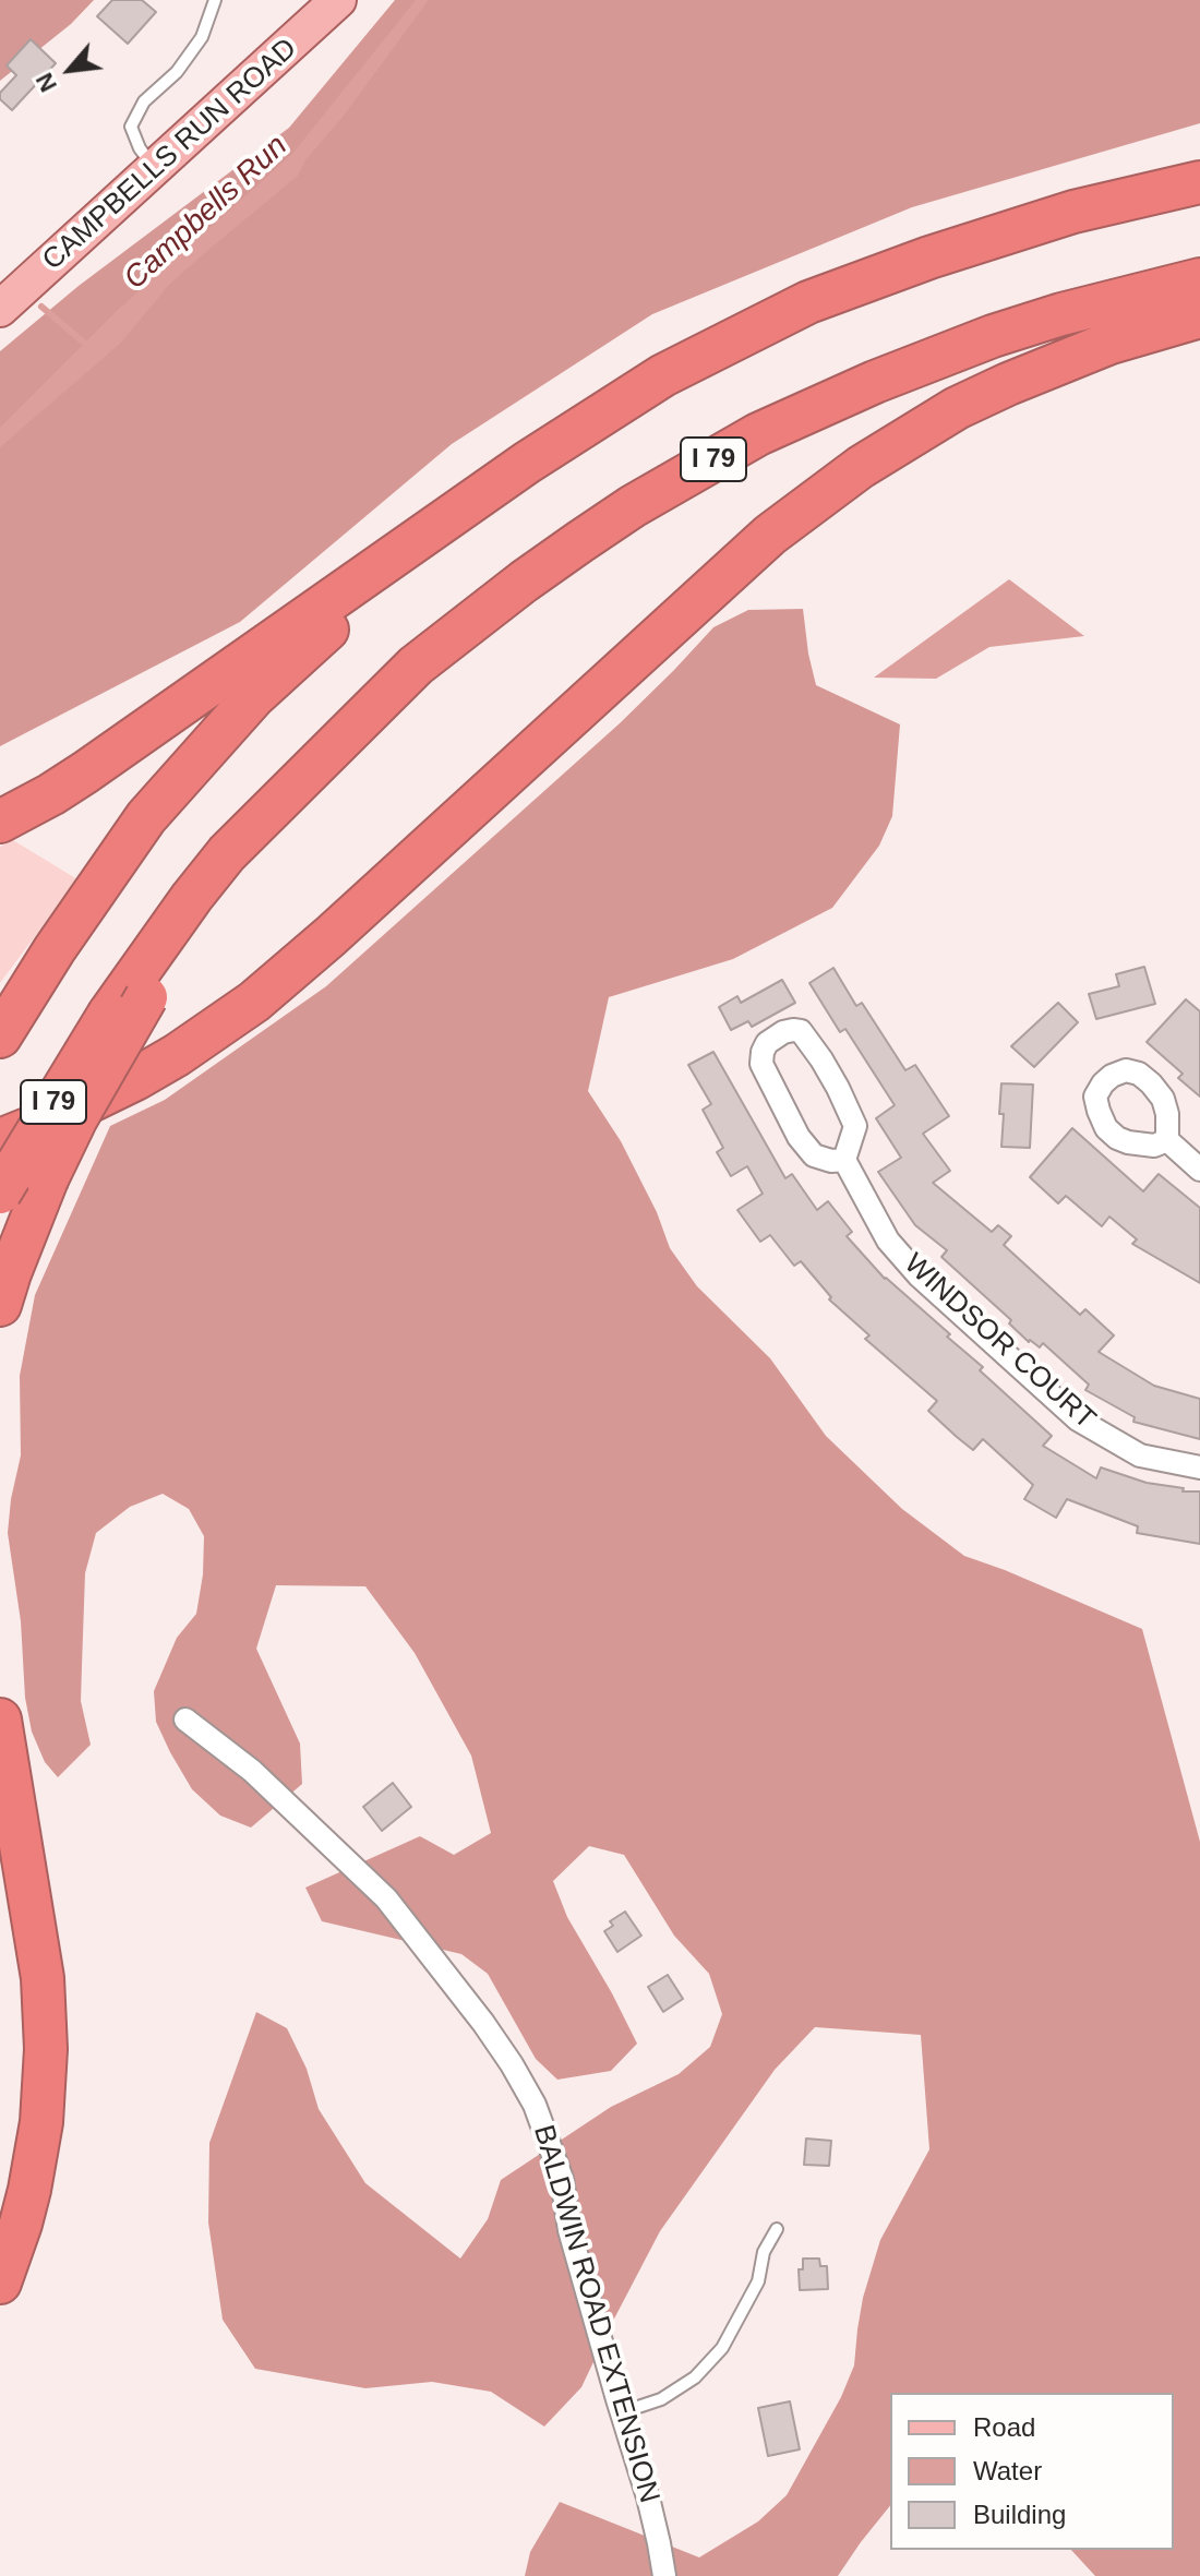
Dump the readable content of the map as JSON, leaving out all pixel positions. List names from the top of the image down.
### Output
{
  "streets": {
    "highway": ["I 79"],
    "main road": ["CAMPBELLS RUN ROAD"],
    "street": ["WINDSOR COURT", "BALDWIN ROAD EXTENSION"]
  },
  "water": ["Campbells Run"],
  "legend": ["Road", "Water", "Building"],
  "north": "bottom left"
}
